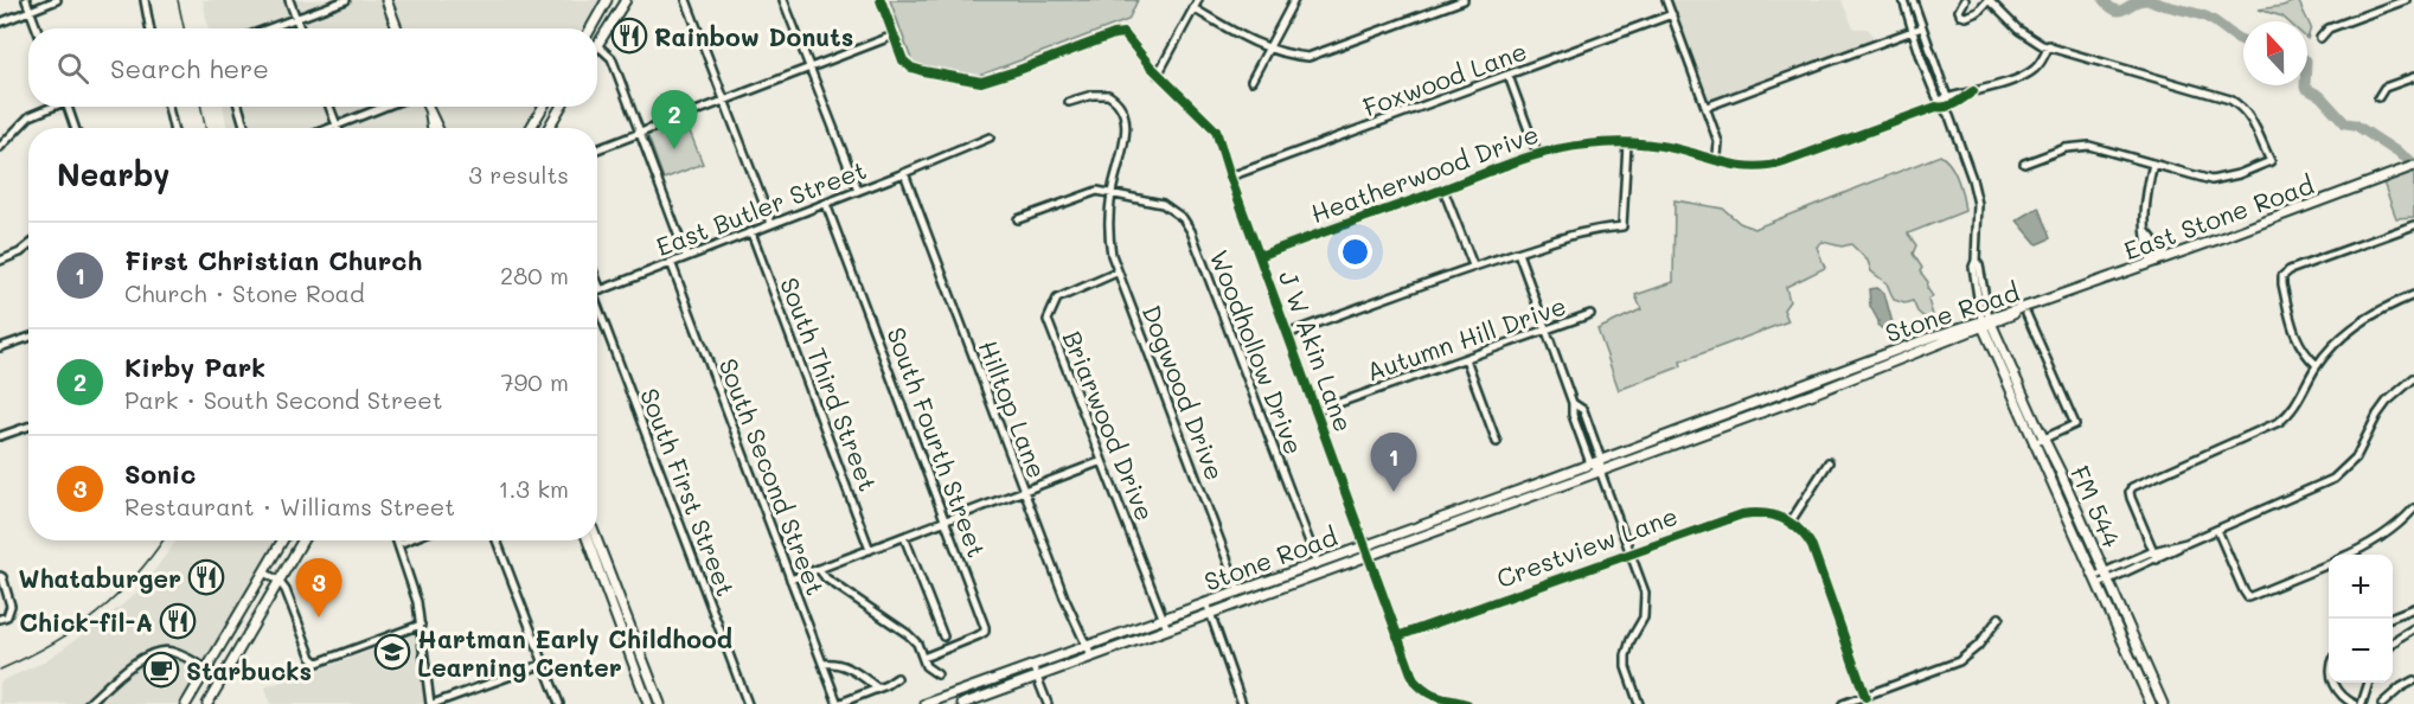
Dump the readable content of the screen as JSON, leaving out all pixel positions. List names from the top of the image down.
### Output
{
  "streets": {
    "main road": ["East Stone Road", "Stone Road", "FM 544"],
    "street": [
      "Foxwood Lane",
      "Heatherwood Drive",
      "East Butler Street",
      "Autumn Hill Drive",
      "J W Akin Lane",
      "Woodhollow Drive",
      "South Third Street",
      "Dogwood Drive",
      "Hilltop Lane",
      "Briarwood Drive",
      "South Fourth Street",
      "South Second Street",
      "South First Street",
      "Crestview Lane"
    ]
  },
  "crossings": [
    ["Foxwood Lane", "J W Akin Lane"],
    ["Heatherwood Drive", "J W Akin Lane"],
    ["East Butler Street", "South Third Street"],
    ["East Butler Street", "Hilltop Lane"],
    ["East Butler Street", "South Fourth Street"],
    ["East Butler Street", "South Second Street"],
    ["East Stone Road", "Stone Road"],
    ["Stone Road", "J W Akin Lane"],
    ["Stone Road", "Woodhollow Drive"],
    ["Stone Road", "Dogwood Drive"],
    ["Stone Road", "Hilltop Lane"],
    ["Stone Road", "Briarwood Drive"],
    ["Stone Road", "FM 544"],
    ["Autumn Hill Drive", "J W Akin Lane"],
    ["J W Akin Lane", "Crestview Lane"],
    ["Woodhollow Drive", "Dogwood Drive"],
    ["Dogwood Drive", "Briarwood Drive"]
  ],
  "places": {
    "restaurant": ["Rainbow Donuts", "Whataburger", "Chick-fil-A"],
    "school or university": ["Hartman Early Childhood Learning Center"],
    "cafe": ["Starbucks"]
  },
  "north": "top",
  "page": {
    "search": "Search here",
    "pins": ["2", "1", "3"],
    "heading": ["Nearby", "3 results"],
    "list": [
      {
        "mark": "1",
        "name": "First Christian Church",
        "note": "Church · Stone Road",
        "value": "280 m"
      },
      {
        "mark": "2",
        "name": "Kirby Park",
        "note": "Park · South Second Street",
        "value": "790 m"
      },
      {
        "mark": "3",
        "name": "Sonic",
        "note": "Restaurant · Williams Street",
        "value": "1.3 km"
      }
    ],
    "map_buttons": ["+", "−"]
  }
}
